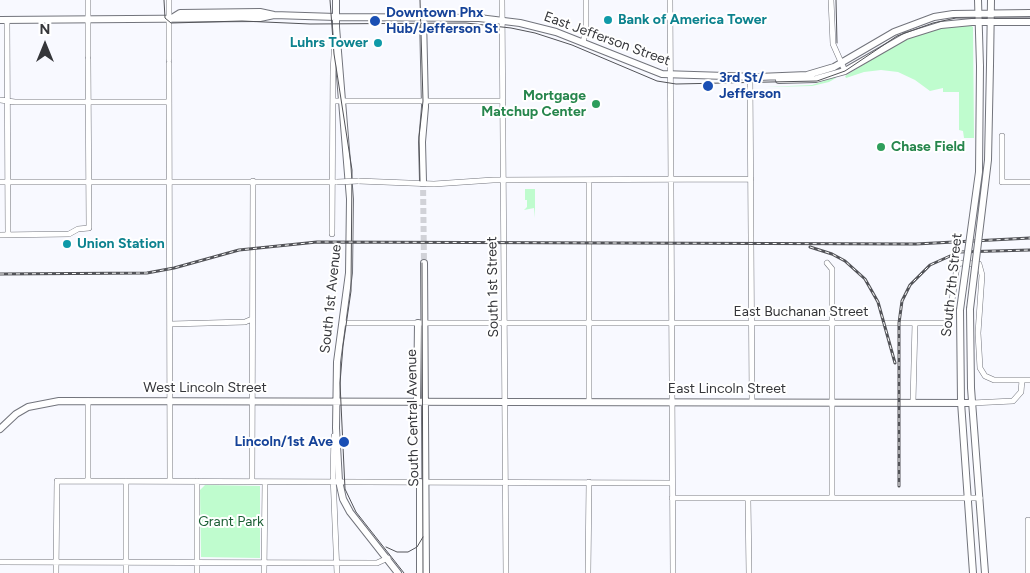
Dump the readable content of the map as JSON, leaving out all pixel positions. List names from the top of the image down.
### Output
{
  "streets": {
    "main road": [
      "East Jefferson Street",
      "South 7th Street",
      "South 1st Avenue",
      "West Lincoln Street",
      "East Lincoln Street",
      "South Central Avenue"
    ],
    "street": ["South 1st Street", "East Buchanan Street"]
  },
  "crossings": [
    ["East Jefferson Street", "South 7th Street"],
    ["East Jefferson Street", "South 1st Street"],
    ["East Jefferson Street", "South 1st Avenue"],
    ["South 7th Street", "East Lincoln Street"],
    ["South 1st Street", "East Buchanan Street"],
    ["South 1st Street", "East Lincoln Street"],
    ["South 1st Avenue", "East Buchanan Street"],
    ["South 1st Avenue", "West Lincoln Street"],
    ["East Buchanan Street", "East Lincoln Street"],
    ["East Buchanan Street", "South Central Avenue"],
    ["West Lincoln Street", "East Lincoln Street"],
    ["East Lincoln Street", "South Central Avenue"]
  ],
  "parks": ["Grant Park"],
  "places": [
    "Bank of America Tower",
    "Downtown Phx Hub/Jefferson St",
    "Luhrs Tower",
    "3rd St/ Jefferson",
    "Mortgage Matchup Center",
    "Chase Field",
    "Union Station",
    "Lincoln/1st Ave"
  ],
  "north": "top"
}
